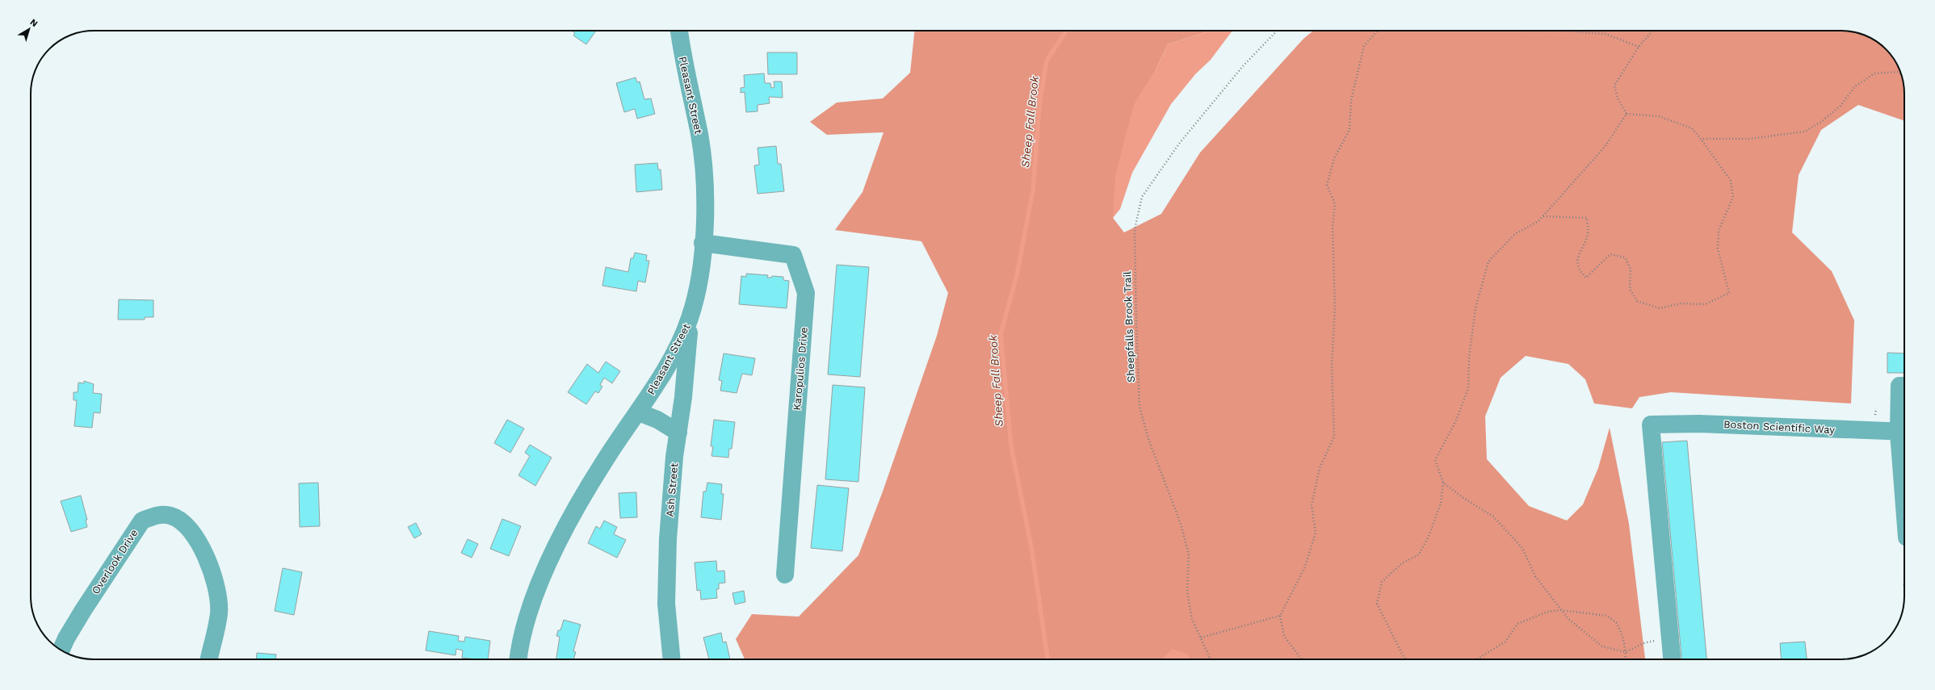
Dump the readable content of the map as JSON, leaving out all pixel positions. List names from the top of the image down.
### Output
{
  "streets": {
    "street": [
      "Pleasant Street",
      "Karopulios Drive",
      "Boston Scientific Way",
      "Ash Street",
      "Overlook Drive"
    ],
    "path": ["Sheepfalls Brook Trail"]
  },
  "crossings": [
    ["Pleasant Street", "Karopulios Drive"],
    ["Pleasant Street", "Ash Street"]
  ],
  "water": ["Sheep Fall Brook"],
  "north": "top right"
}
